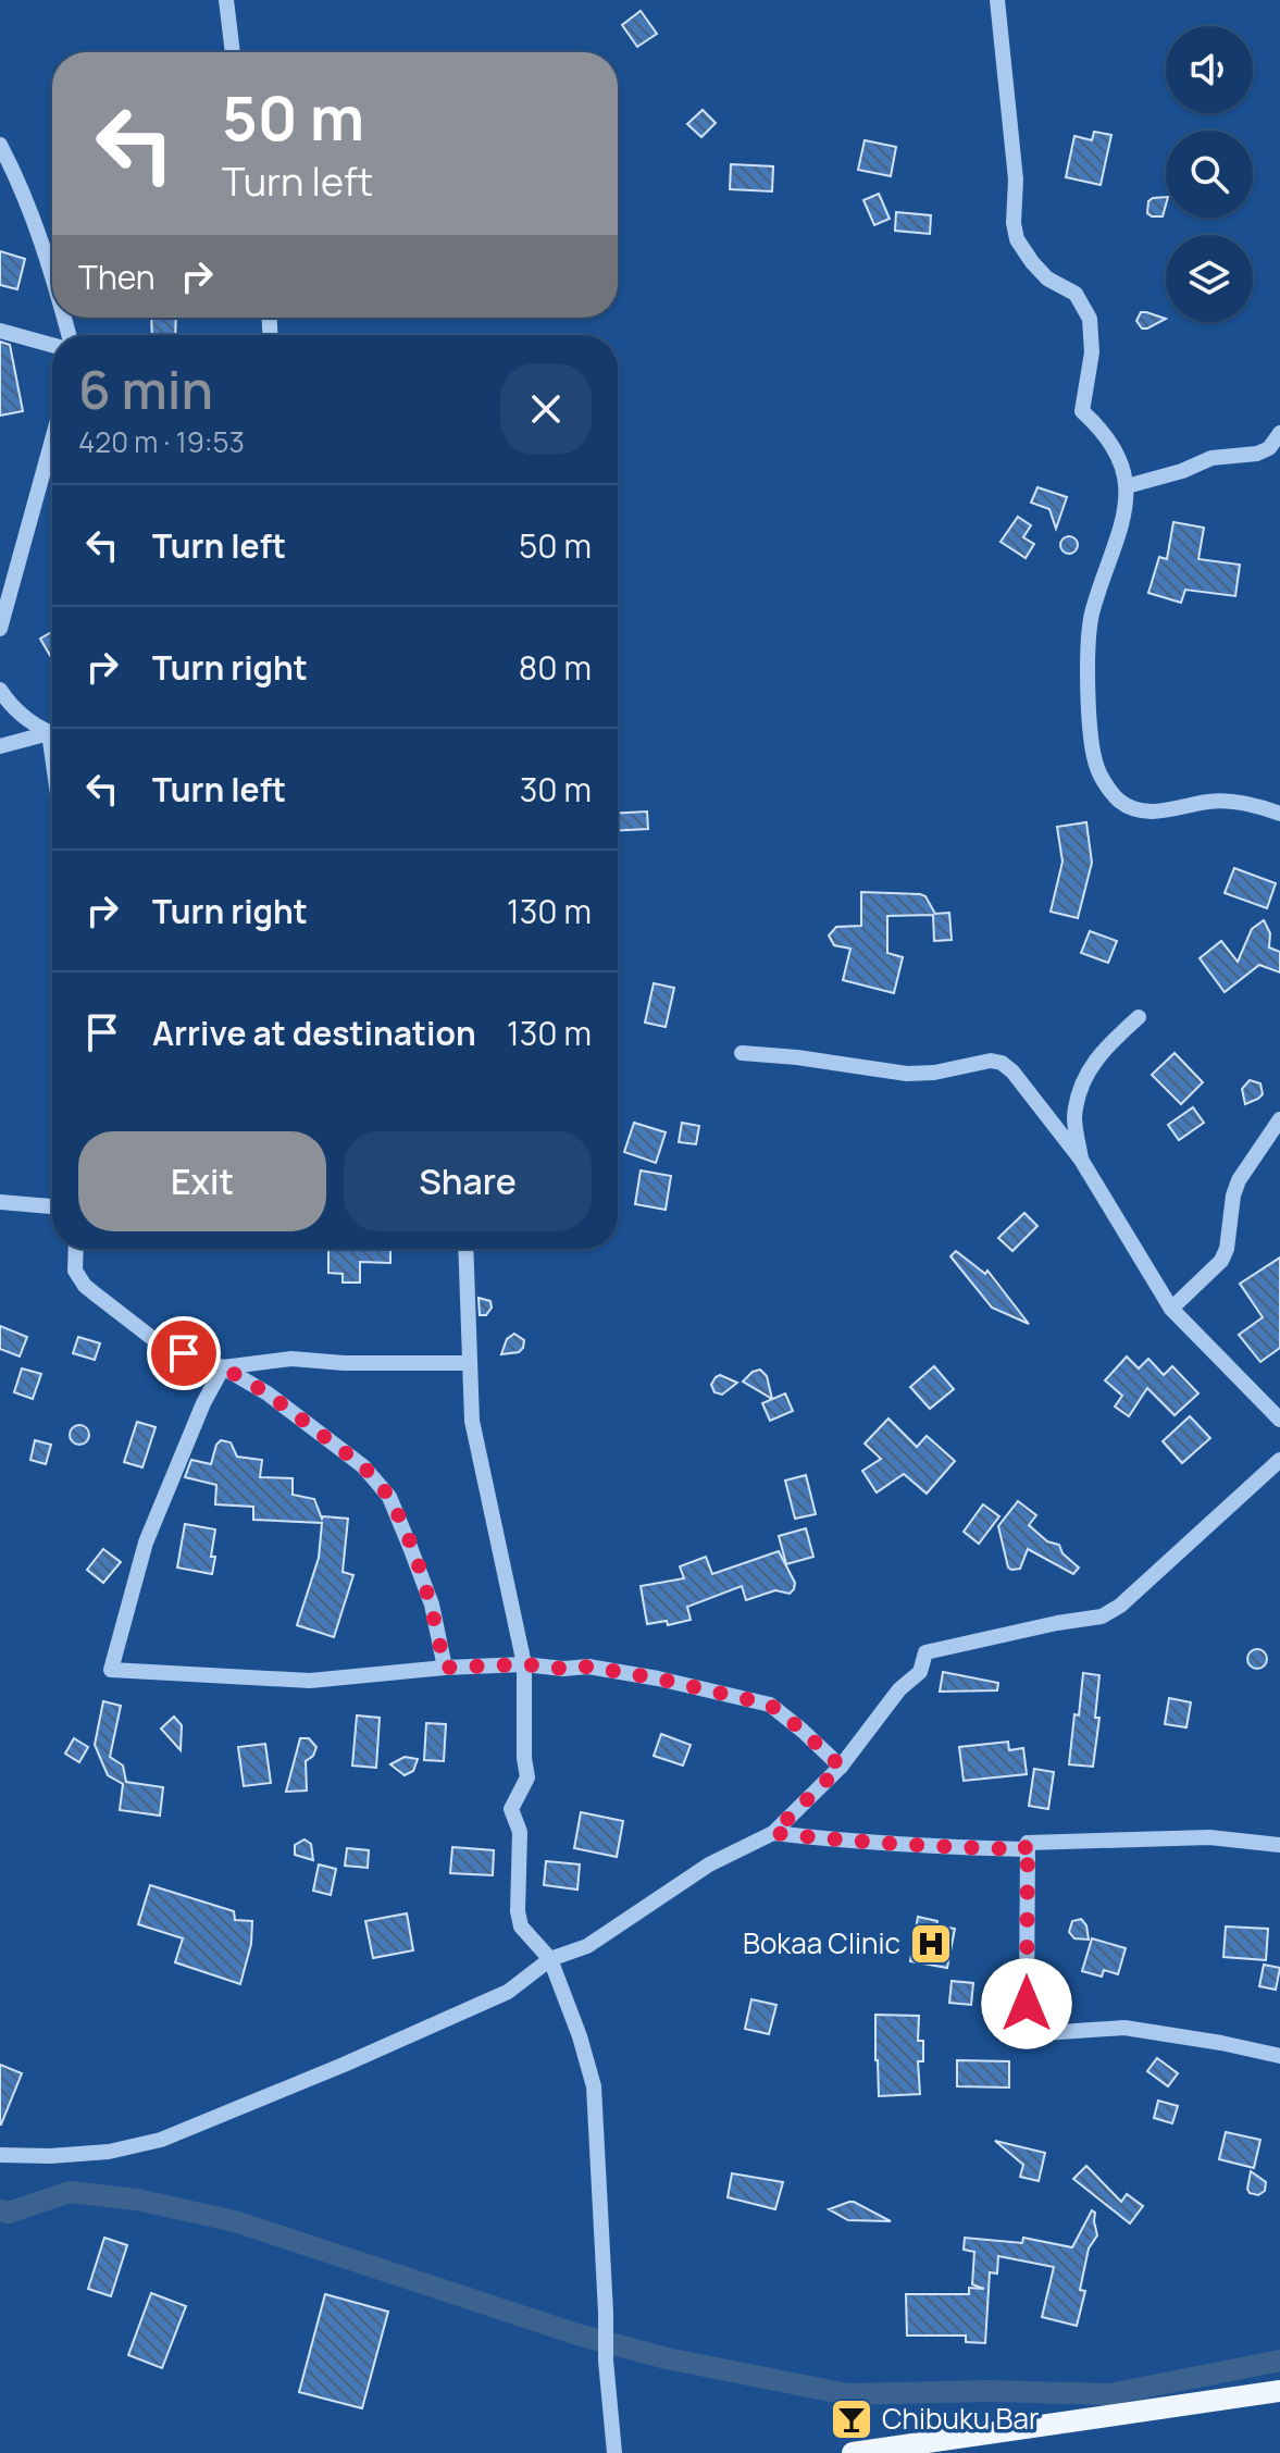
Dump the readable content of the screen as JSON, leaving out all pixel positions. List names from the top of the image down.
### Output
{
  "places": {
    "hospital": ["Bokaa Clinic"],
    "bar": ["Chibuku Bar"]
  },
  "page": {
    "turn": ["50 m", "Turn left"],
    "then": "Then",
    "heading": ["6 min", "420 m · 19:53"],
    "list": [
      {
        "name": "Turn left",
        "value": "50 m"
      },
      {
        "name": "Turn right",
        "value": "80 m"
      },
      {
        "name": "Turn left",
        "value": "30 m"
      },
      {
        "name": "Turn right",
        "value": "130 m"
      },
      {
        "name": "Arrive at destination",
        "value": "130 m"
      }
    ],
    "buttons": ["Exit", "Share"]
  }
}
